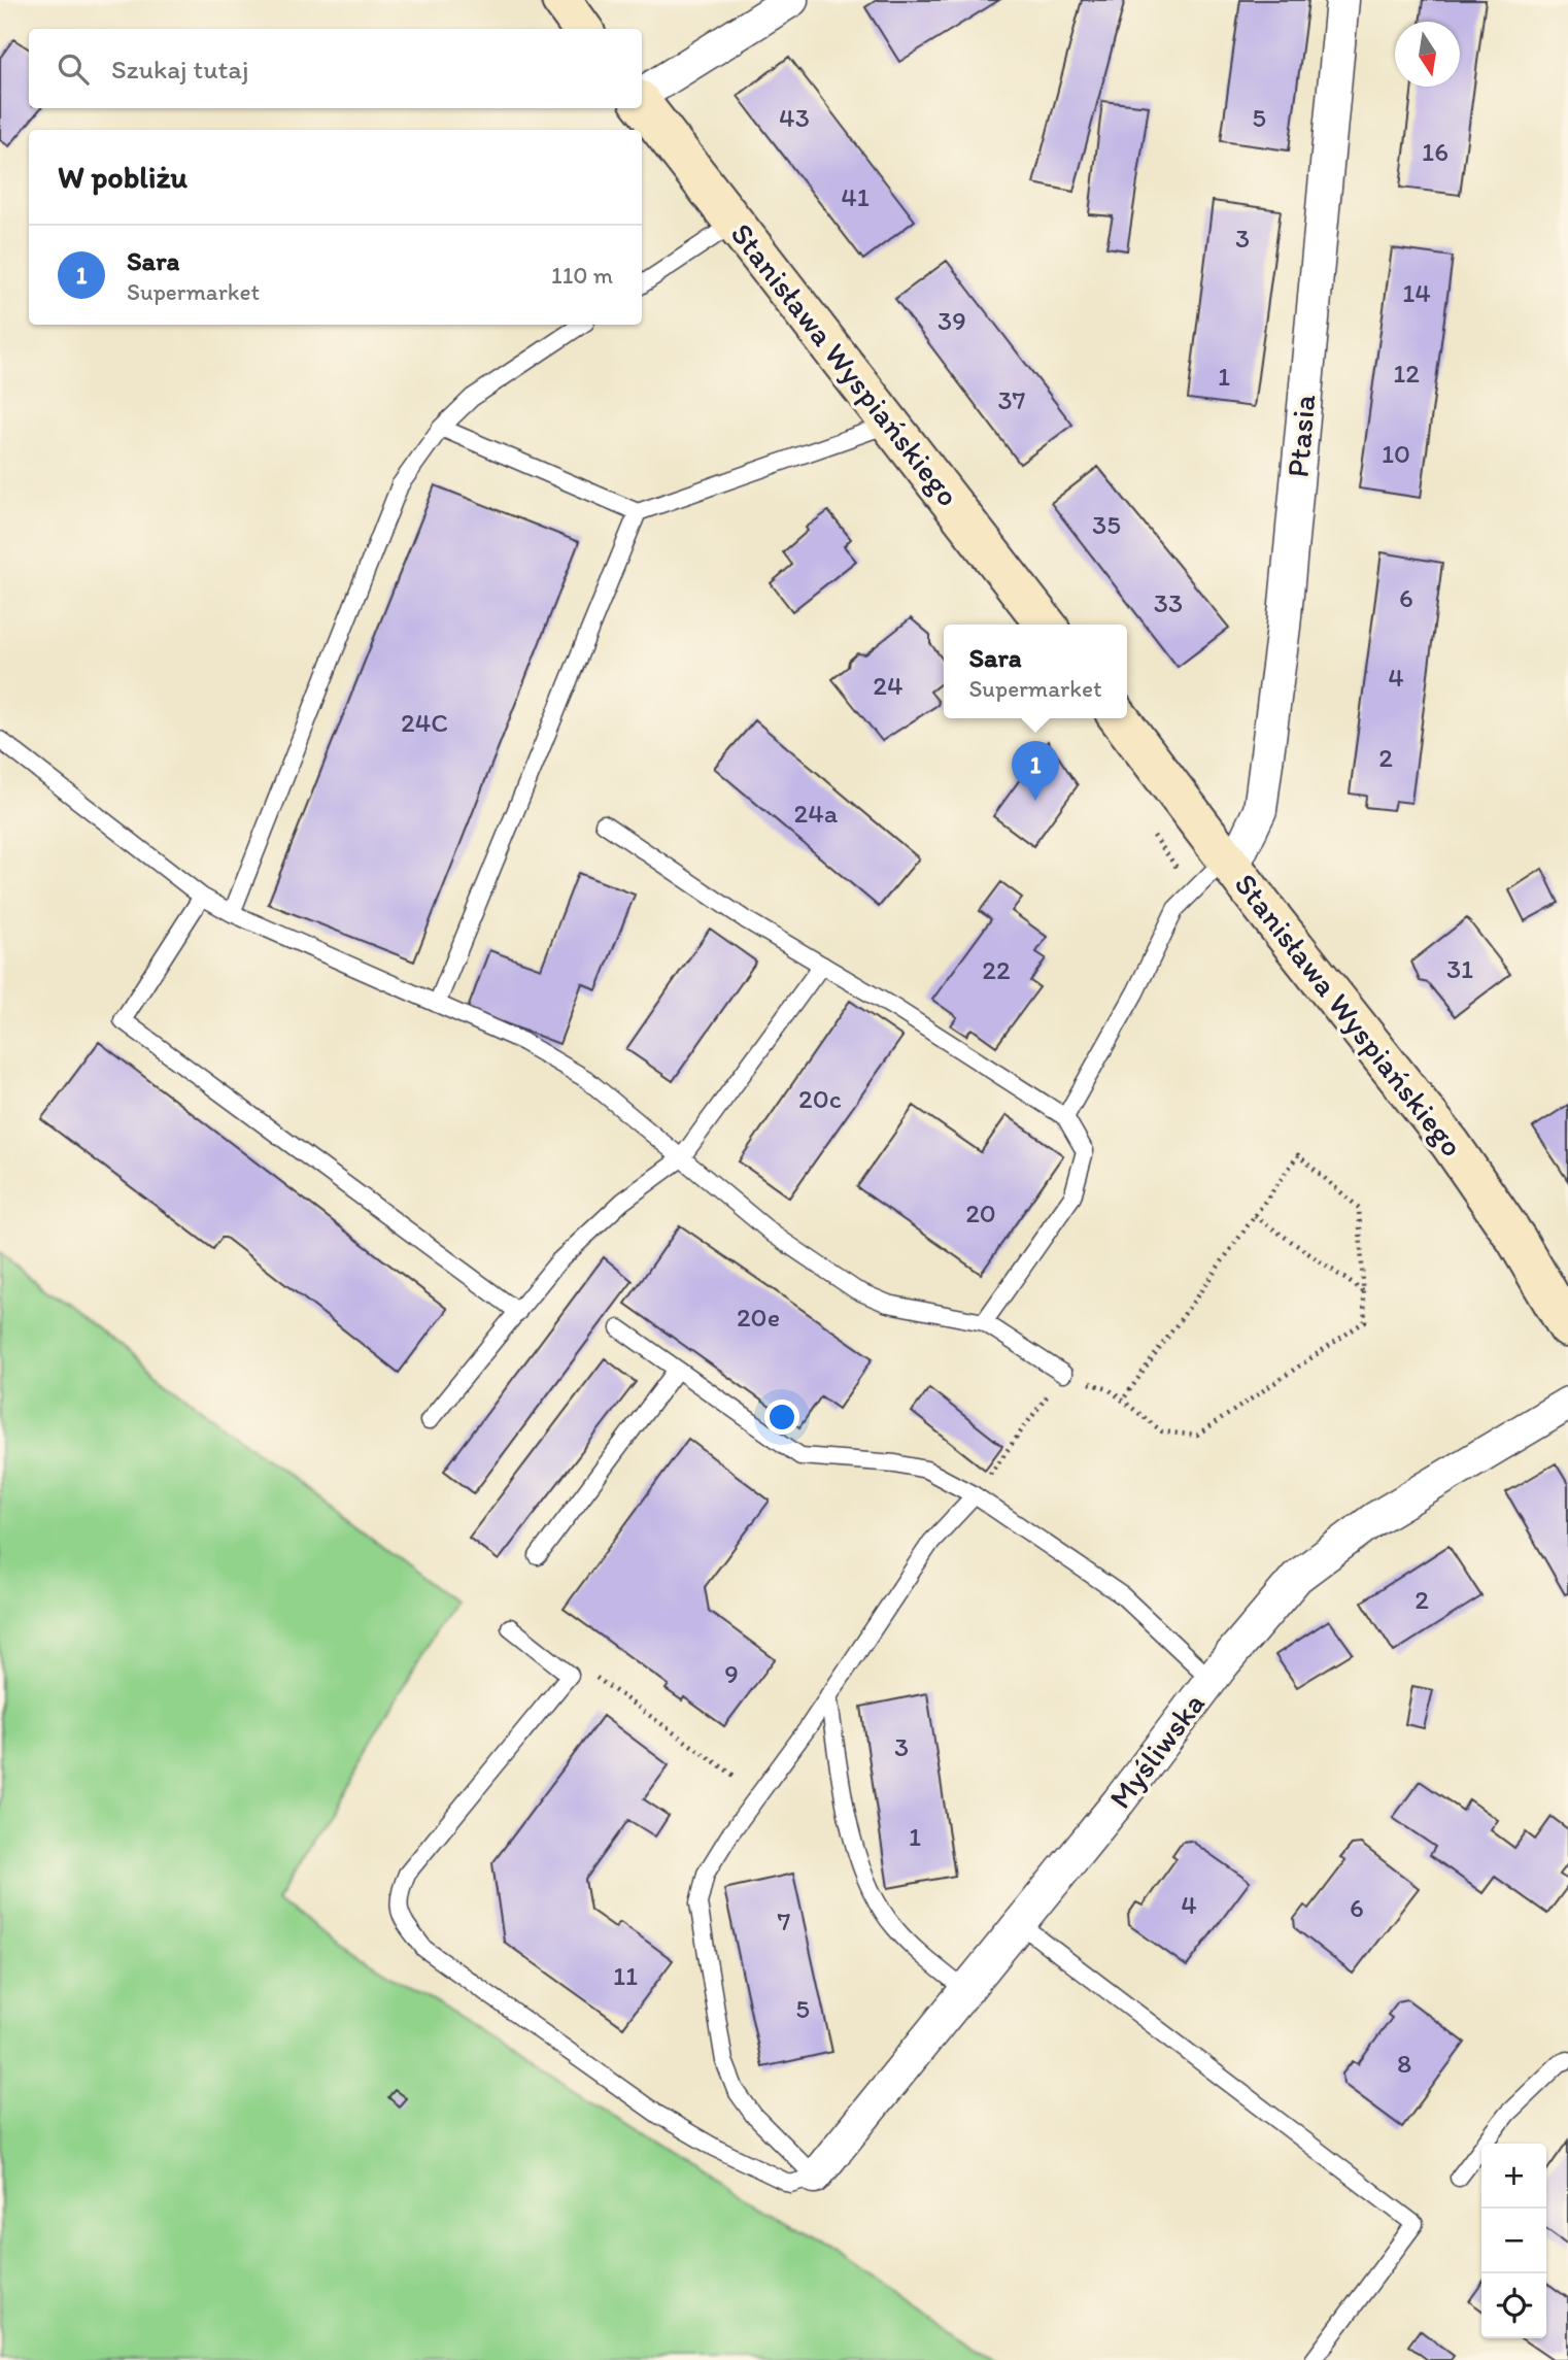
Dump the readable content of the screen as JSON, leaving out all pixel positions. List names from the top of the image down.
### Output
{
  "streets": {
    "main road": ["Stanisława Wyspiańskiego"],
    "street": ["Ptasia", "Myśliwska"]
  },
  "crossings": [
    ["Stanisława Wyspiańskiego", "Ptasia"]
  ],
  "house_numbers": [
    "43",
    "5",
    "16",
    "41",
    "3",
    "14",
    "39",
    "12",
    "1",
    "37",
    "10",
    "35",
    "6",
    "33",
    "4",
    "24",
    "24C",
    "2",
    "24a",
    "31",
    "22",
    "20c",
    "20",
    "20e",
    "2",
    "9",
    "3",
    "1",
    "4",
    "6",
    "7",
    "11",
    "5",
    "8"
  ],
  "north": "bottom",
  "page": {
    "search": "Szukaj tutaj",
    "heading": "W pobliżu",
    "list": [
      {
        "mark": "1",
        "name": "Sara",
        "note": "Supermarket",
        "value": "110 m"
      }
    ],
    "popup": ["Sara", "Supermarket"],
    "pins": "1",
    "map_buttons": ["+", "−"]
  }
}
